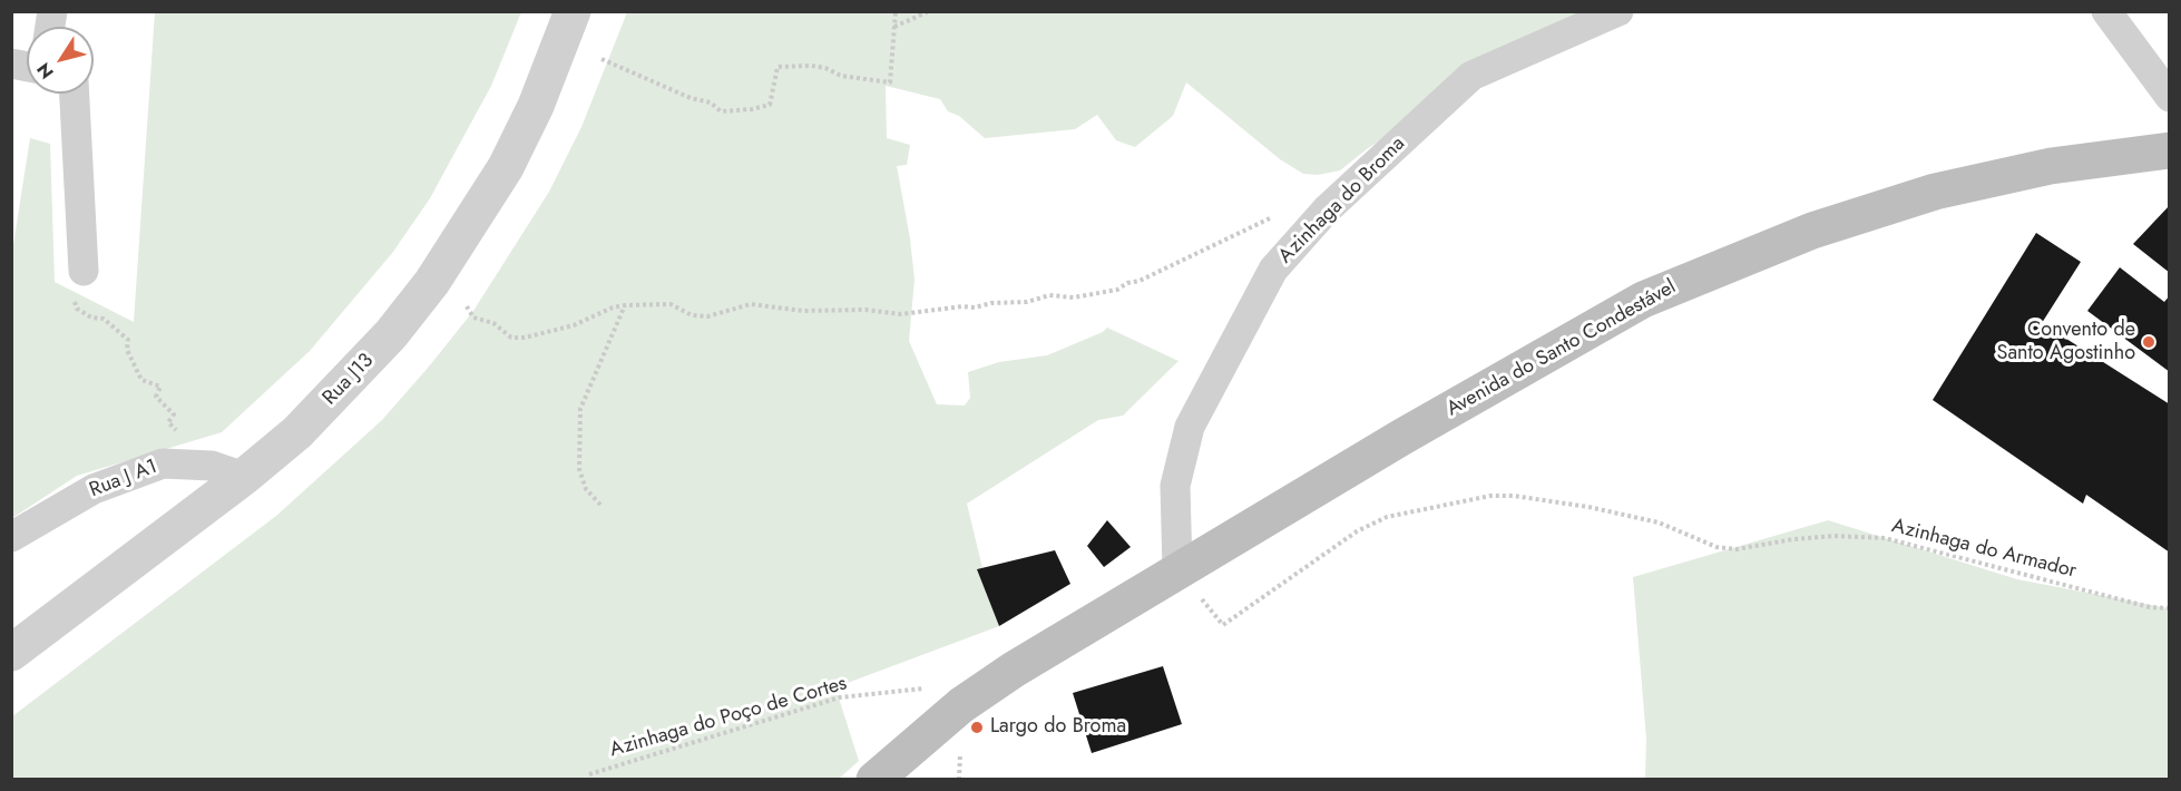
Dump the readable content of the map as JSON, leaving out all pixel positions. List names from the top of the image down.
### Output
{
  "streets": {
    "main road": ["Avenida do Santo Condestável"],
    "street": ["Azinhaga do Broma", "Rua J13", "Rua J A1"],
    "path": ["Azinhaga do Armador", "Azinhaga do Poço de Cortes"]
  },
  "crossings": [
    ["Azinhaga do Broma", "Avenida do Santo Condestável"],
    ["Azinhaga do Broma", "Azinhaga do Armador"],
    ["Avenida do Santo Condestável", "Azinhaga do Armador"],
    ["Rua J13", "Rua J A1"]
  ],
  "places": ["Convento de Santo Agostinho", "Largo do Broma"],
  "north": "bottom left"
}
